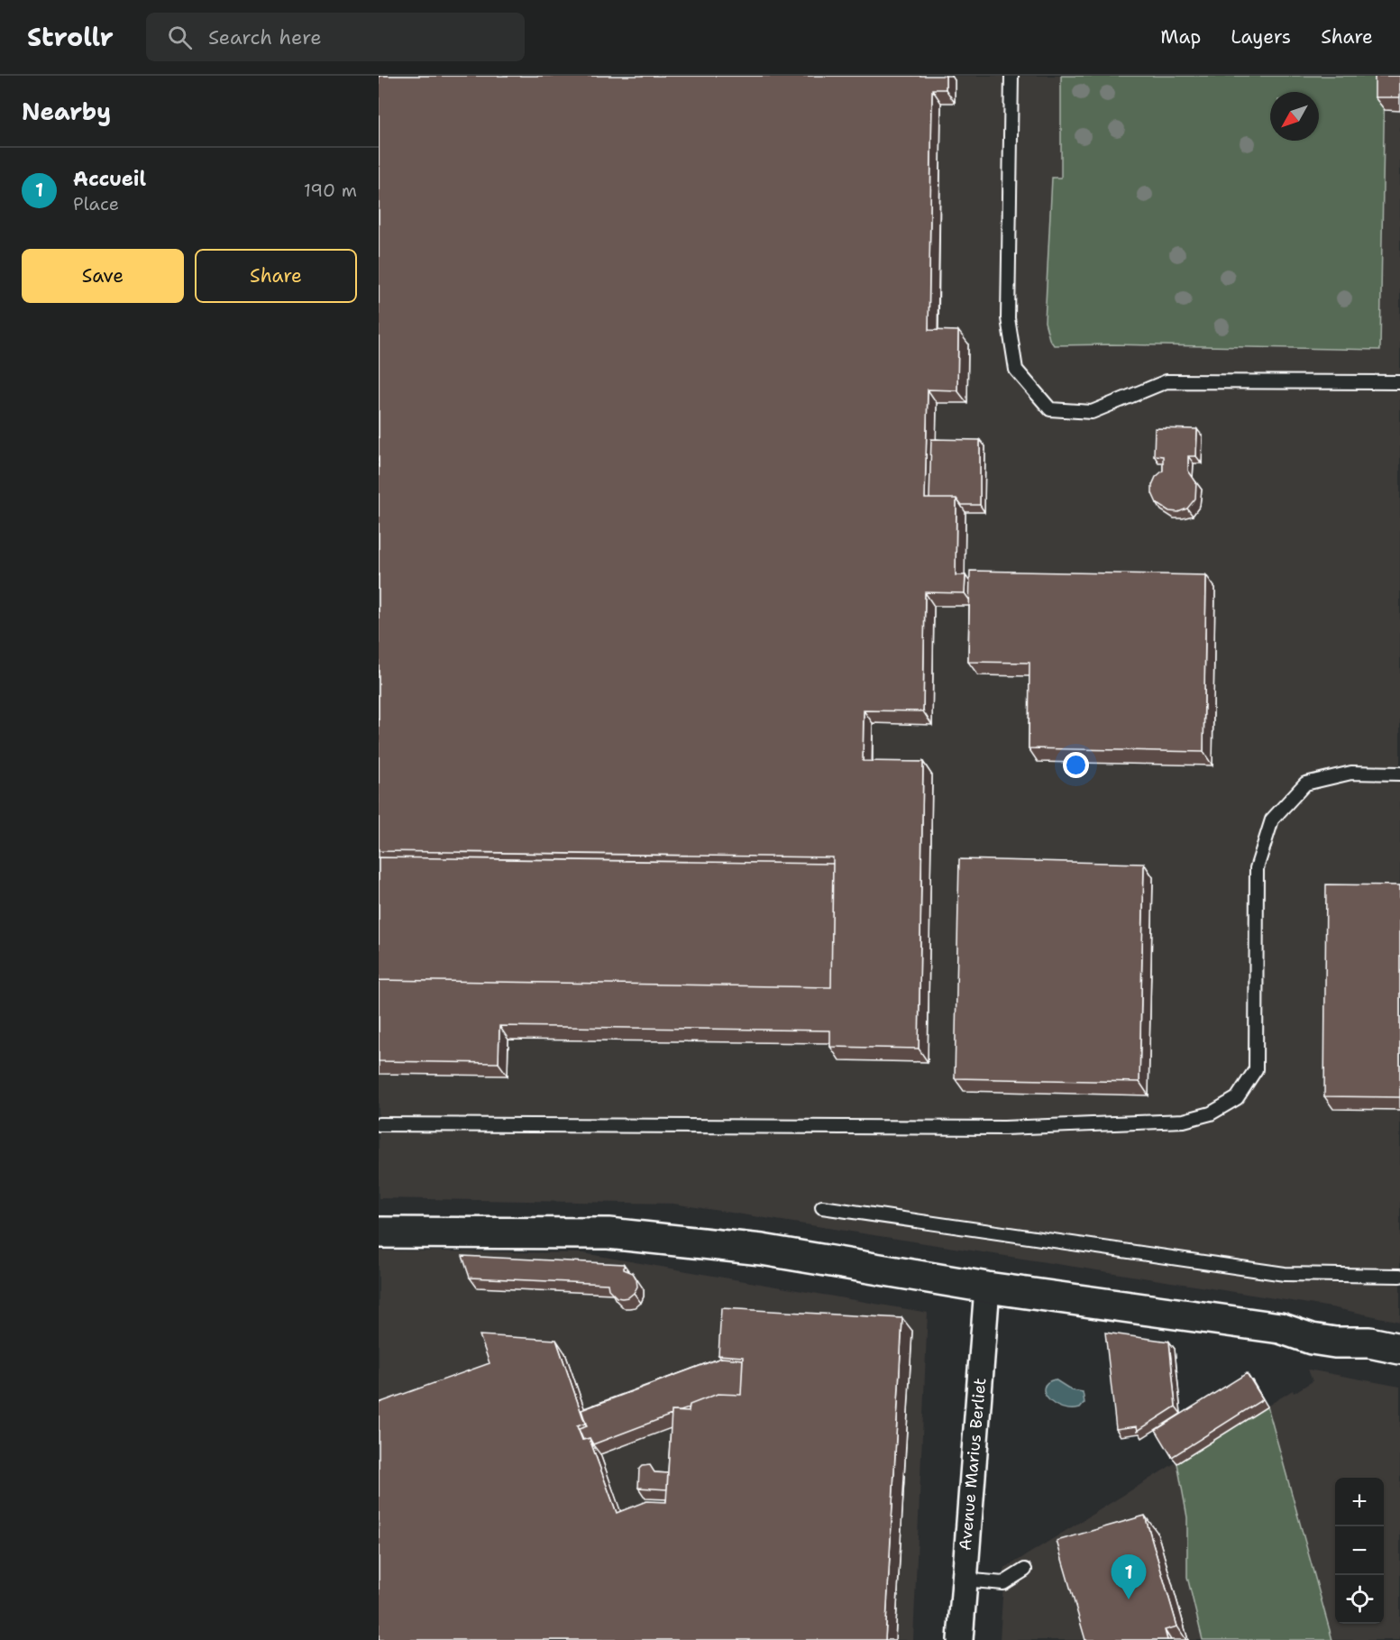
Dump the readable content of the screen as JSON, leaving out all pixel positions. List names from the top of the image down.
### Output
{
  "streets": {
    "street": ["Avenue Marius Berliet"]
  },
  "north": "bottom left",
  "page": {
    "header": "Strollr",
    "search": "Search here",
    "nav": ["Map", "Layers", "Share"],
    "heading": "Nearby",
    "list": [
      {
        "mark": "1",
        "name": "Accueil",
        "note": "Place",
        "value": "190 m"
      }
    ],
    "buttons": ["Save", "Share"],
    "map_buttons": ["+", "−"],
    "pins": "1"
  }
}
